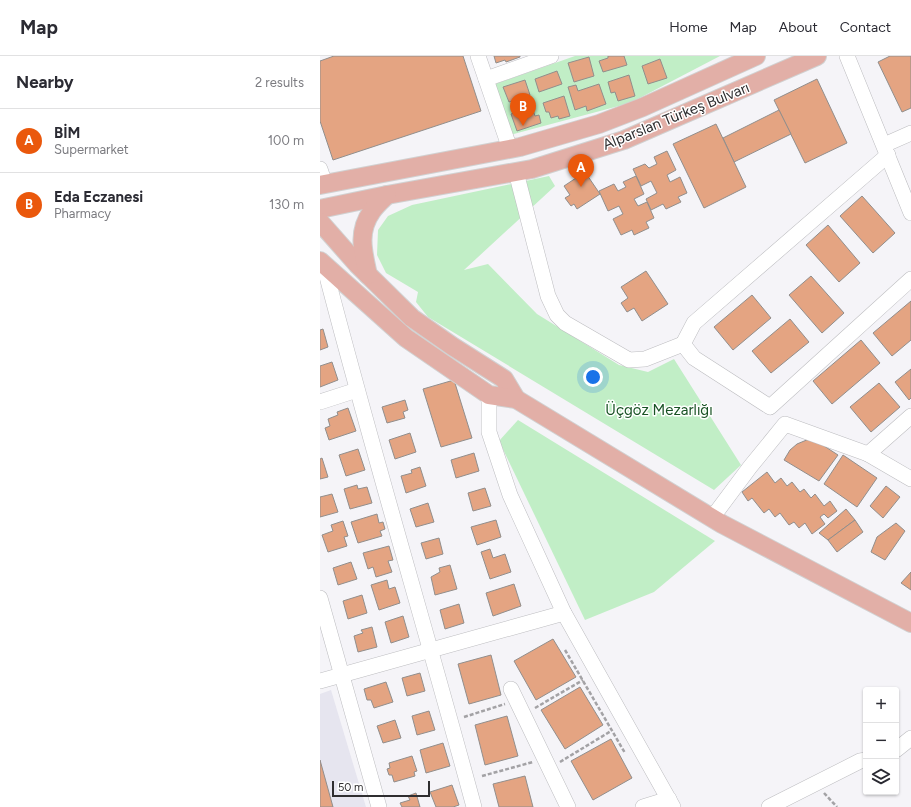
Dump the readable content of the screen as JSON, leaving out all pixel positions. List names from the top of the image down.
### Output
{
  "streets": {
    "main road": ["Alparslan Türkeş Bulvarı"]
  },
  "parks": ["Üçgöz Mezarlığı"],
  "scale_bar": "50 m",
  "page": {
    "header": "Map",
    "nav": [
      "Home",
      "Map",
      "About",
      "Contact"
    ],
    "heading": ["Nearby", "2 results"],
    "pins": ["B", "A"],
    "list": [
      {
        "mark": "A",
        "name": "BİM",
        "note": "Supermarket",
        "value": "100 m"
      },
      {
        "mark": "B",
        "name": "Eda Eczanesi",
        "note": "Pharmacy",
        "value": "130 m"
      }
    ],
    "map_buttons": ["+", "−"],
    "scale": "50 m"
  }
}
